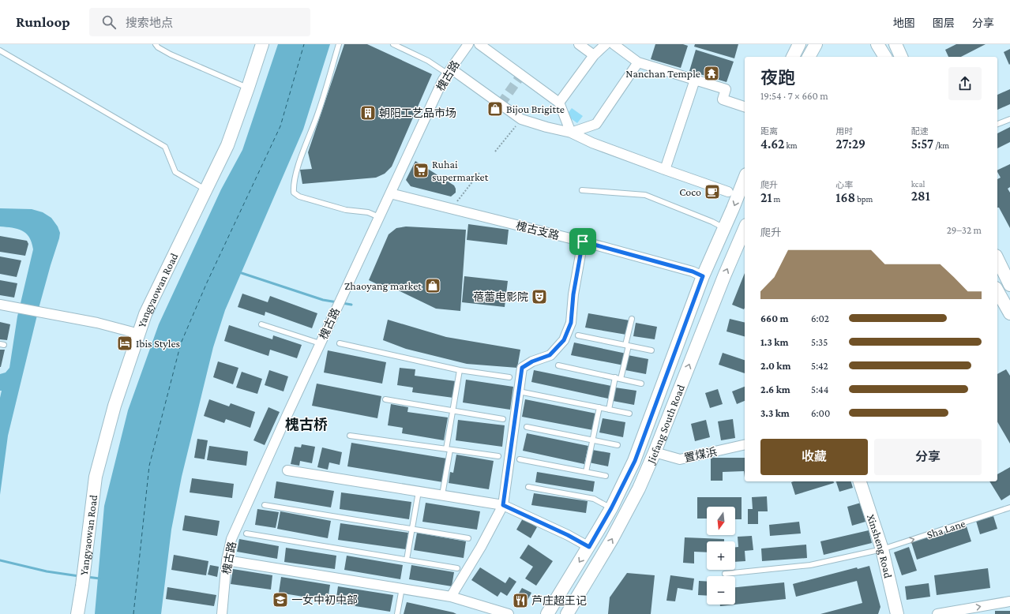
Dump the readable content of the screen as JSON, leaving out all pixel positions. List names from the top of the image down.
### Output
{
  "streets": {
    "main road": ["Yangyaowan Road", "Jiefang South Road", "Xinsheng Road"],
    "street": ["槐古路", "槐古支路", "置煤浜"],
    "lane": ["Sha Lane"]
  },
  "crossings": [
    ["槐古路", "槐古支路"],
    ["槐古支路", "Jiefang South Road"],
    ["Jiefang South Road", "置煤浜"],
    ["Sha Lane", "Xinsheng Road"]
  ],
  "one_way": ["Sha Lane"],
  "districts": ["槐古桥"],
  "places": {
    "temple": ["Nanchan Temple"],
    "shop": ["Bijou Brigitte", "Zhaoyang market"],
    "building": ["朝阳工艺品市场"],
    "supermarket": ["Ruhai supermarket"],
    "cafe": ["Coco"],
    "theatre": ["蓓蕾电影院"],
    "hotel": ["Ibis Styles"],
    "school or university": ["一女中初中部"],
    "restaurant": ["芦庄超王记"]
  },
  "north": "bottom",
  "page": {
    "header": "Runloop",
    "search": "搜索地点",
    "nav": ["地图", "图层", "分享"],
    "heading": ["夜跑", "19:54 · 7 × 660 m"],
    "stats": [
      ["距离", "4.62 km"],
      ["用时", "27:29"],
      ["配速", "5:57 /km"],
      ["爬升", "21 m"],
      ["心率", "168 bpm"],
      ["kcal", "281"]
    ],
    "chart": ["爬升", "29–32 m"],
    "list": [
      {
        "name": "660 m",
        "note": "6:02"
      },
      {
        "name": "1.3 km",
        "note": "5:35"
      },
      {
        "name": "2.0 km",
        "note": "5:42"
      },
      {
        "name": "2.6 km",
        "note": "5:44"
      },
      {
        "name": "3.3 km",
        "note": "6:00"
      }
    ],
    "buttons": ["收藏", "分享"],
    "map_buttons": ["+", "−"]
  }
}
